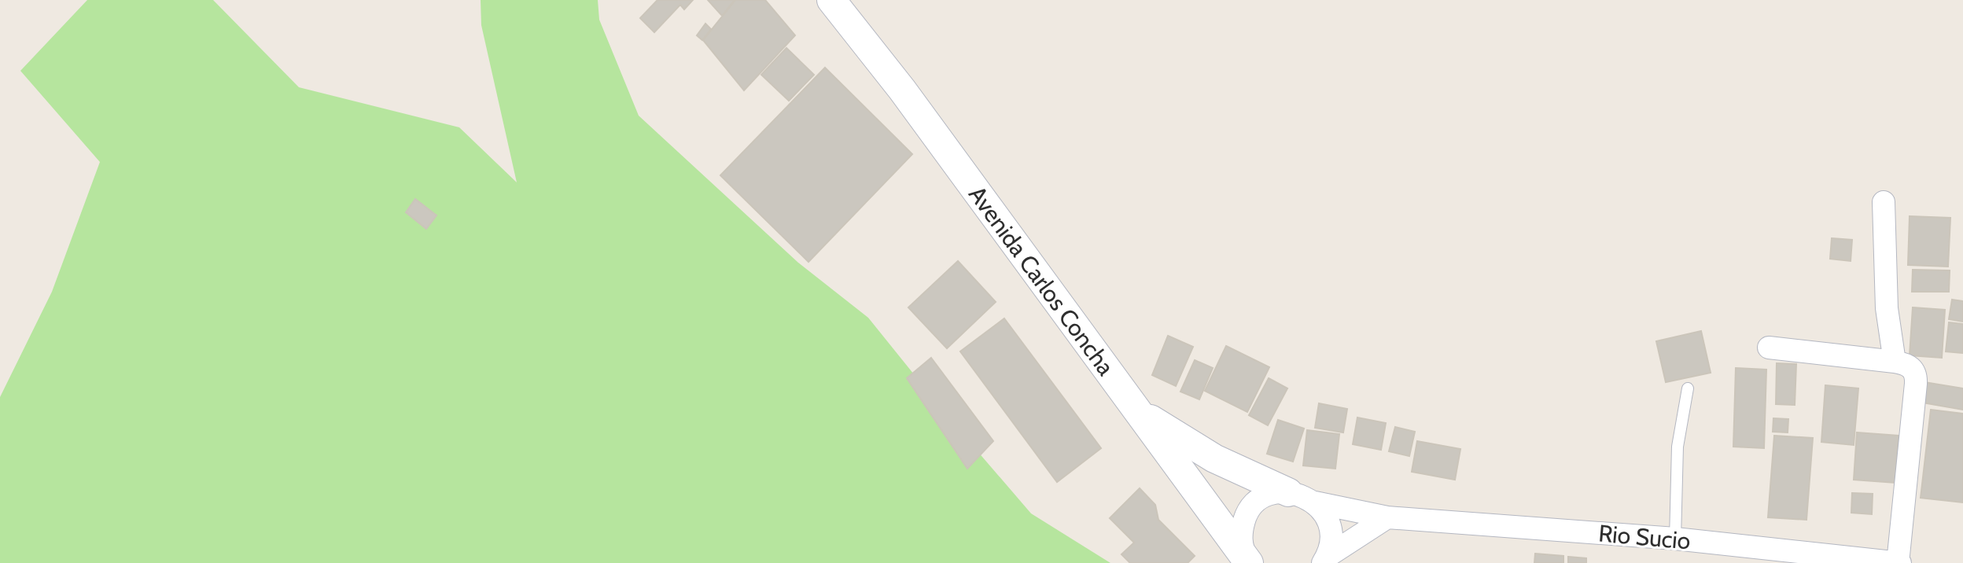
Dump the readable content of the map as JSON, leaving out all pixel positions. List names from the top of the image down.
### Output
{
  "streets": {
    "street": ["Avenida Carlos Concha", "Rio Sucio"]
  }
}
